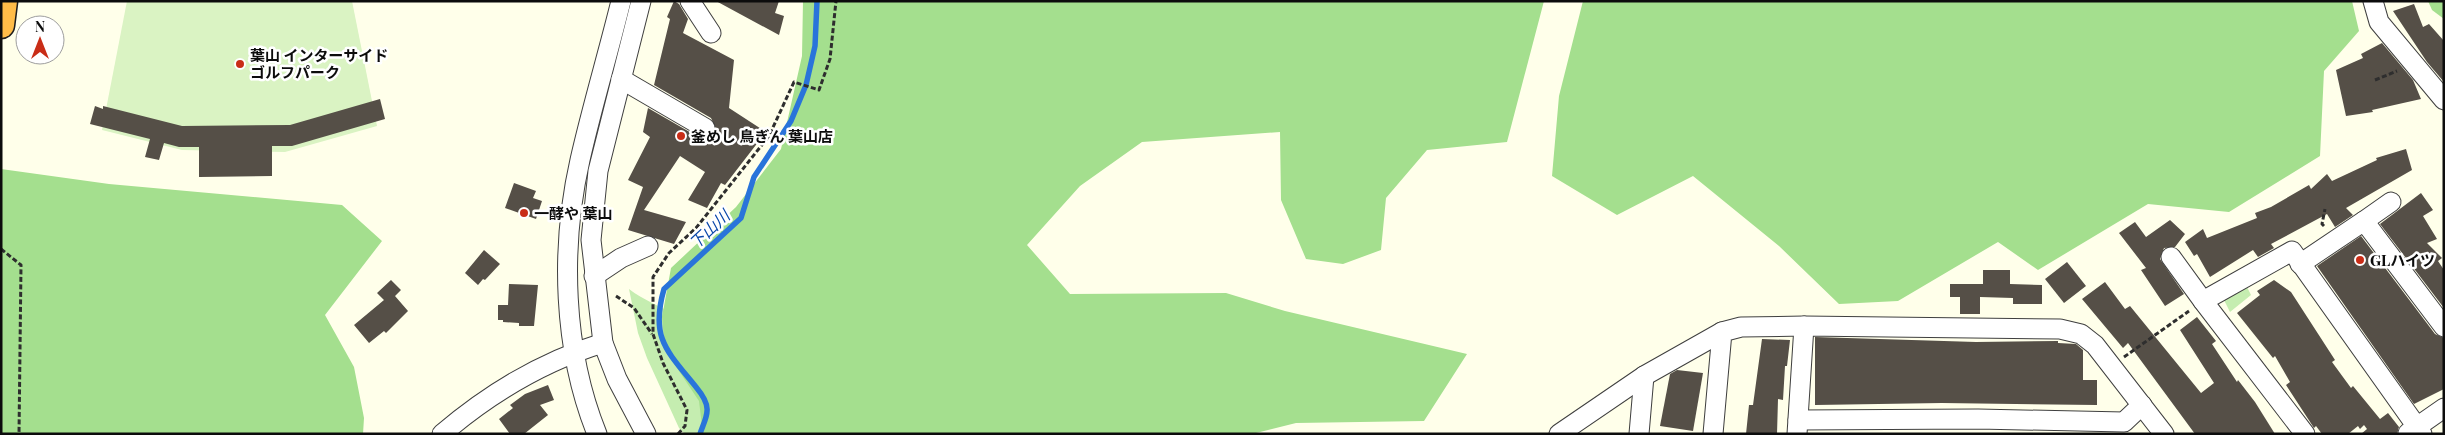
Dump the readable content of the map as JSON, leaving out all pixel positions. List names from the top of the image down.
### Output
{
  "water": ["下山川"],
  "places": [
    "葉山 インターサイド ゴルフパーク",
    "釜めし 鳥ぎん 葉山店",
    "一酵や 葉山",
    "GLハイツ"
  ],
  "north": "top"
}
